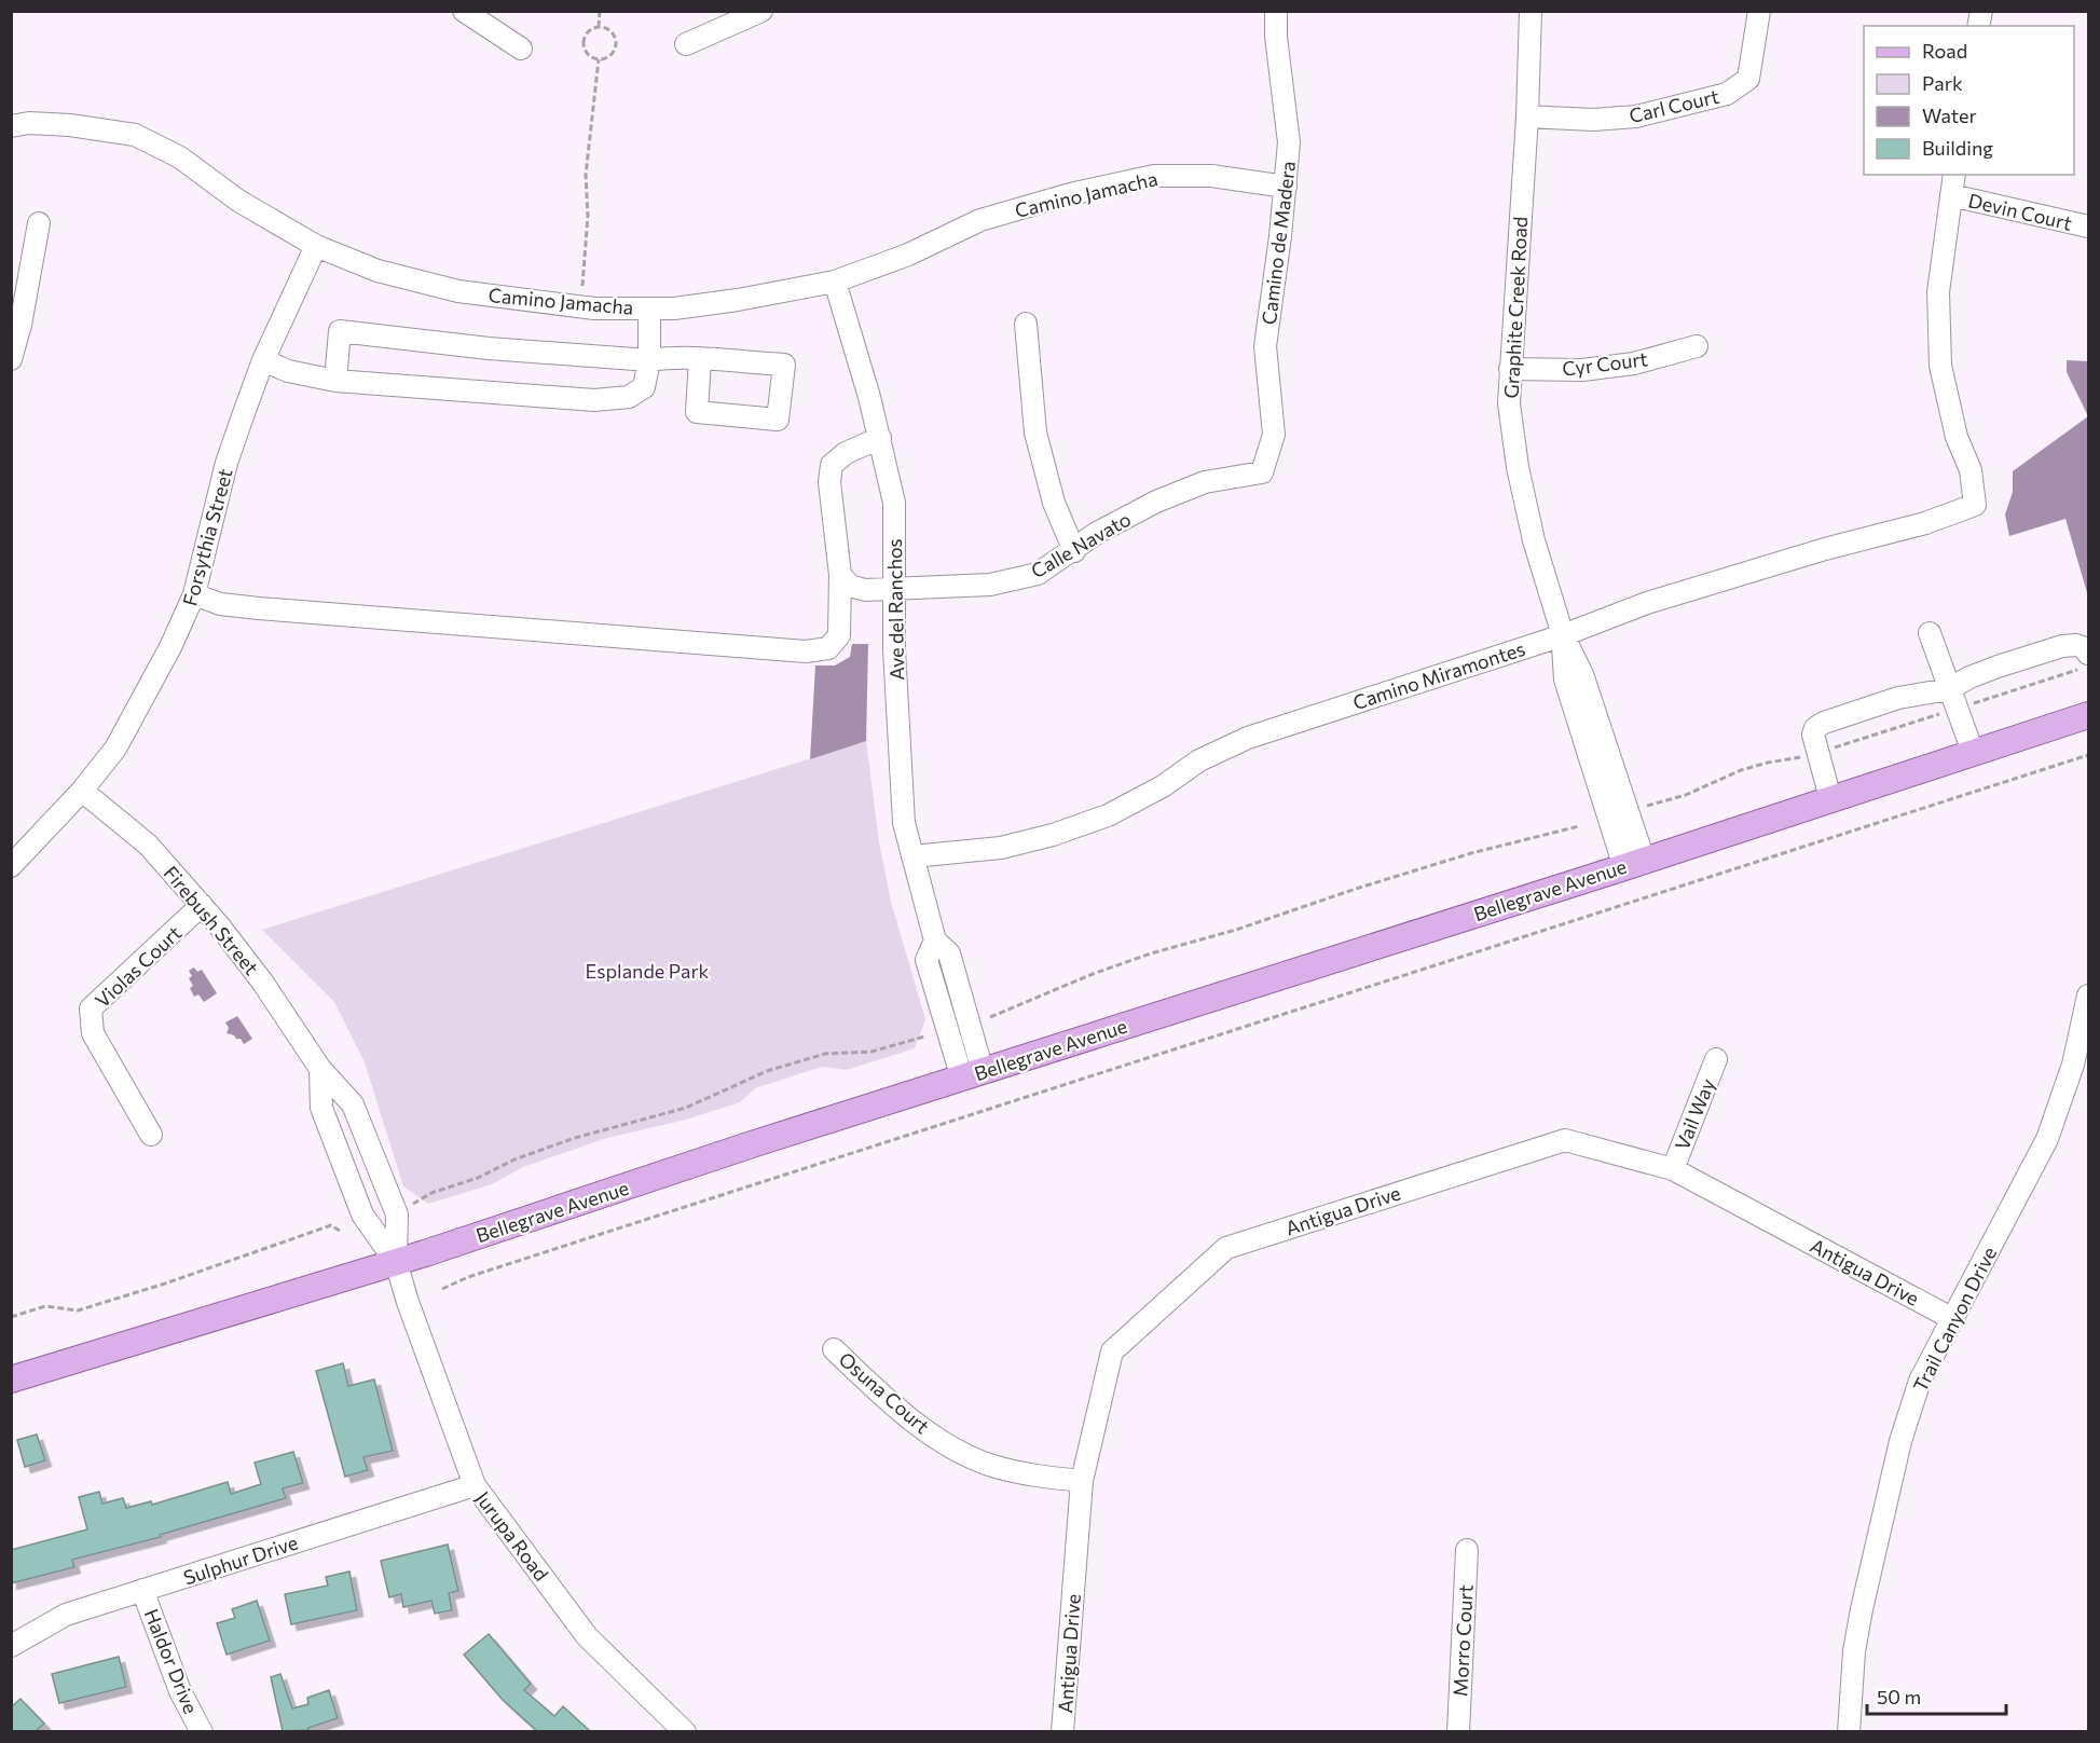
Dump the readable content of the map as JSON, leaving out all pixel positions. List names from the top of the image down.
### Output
{
  "streets": {
    "main road": ["Bellegrave Avenue"],
    "street": [
      "Carl Court",
      "Camino Jamacha",
      "Devin Court",
      "Camino de Madera",
      "Graphite Creek Road",
      "Cyr Court",
      "Forsythia Street",
      "Calle Navato",
      "Ave del Ranchos",
      "Camino Miramontes",
      "Firebush Street",
      "Violas Court",
      "Vail Way",
      "Antigua Drive",
      "Trail Canyon Drive",
      "Osuna Court",
      "Jurupa Road",
      "Sulphur Drive",
      "Morro Court",
      "Haldor Drive"
    ]
  },
  "crossings": [
    ["Carl Court", "Graphite Creek Road"],
    ["Camino Jamacha", "Camino de Madera"],
    ["Camino Jamacha", "Forsythia Street"],
    ["Camino Jamacha", "Ave del Ranchos"],
    ["Devin Court", "Camino Miramontes"],
    ["Camino de Madera", "Calle Navato"],
    ["Graphite Creek Road", "Cyr Court"],
    ["Graphite Creek Road", "Camino Miramontes"],
    ["Graphite Creek Road", "Bellegrave Avenue"],
    ["Forsythia Street", "Firebush Street"],
    ["Calle Navato", "Ave del Ranchos"],
    ["Ave del Ranchos", "Camino Miramontes"],
    ["Ave del Ranchos", "Bellegrave Avenue"],
    ["Bellegrave Avenue", "Firebush Street"],
    ["Bellegrave Avenue", "Jurupa Road"],
    ["Firebush Street", "Violas Court"],
    ["Firebush Street", "Jurupa Road"],
    ["Vail Way", "Antigua Drive"],
    ["Antigua Drive", "Trail Canyon Drive"],
    ["Antigua Drive", "Osuna Court"],
    ["Jurupa Road", "Sulphur Drive"],
    ["Sulphur Drive", "Haldor Drive"]
  ],
  "parks": ["Esplande Park"],
  "legend": [
    "Road",
    "Park",
    "Water",
    "Building"
  ],
  "scale_bar": "50 m"
}
